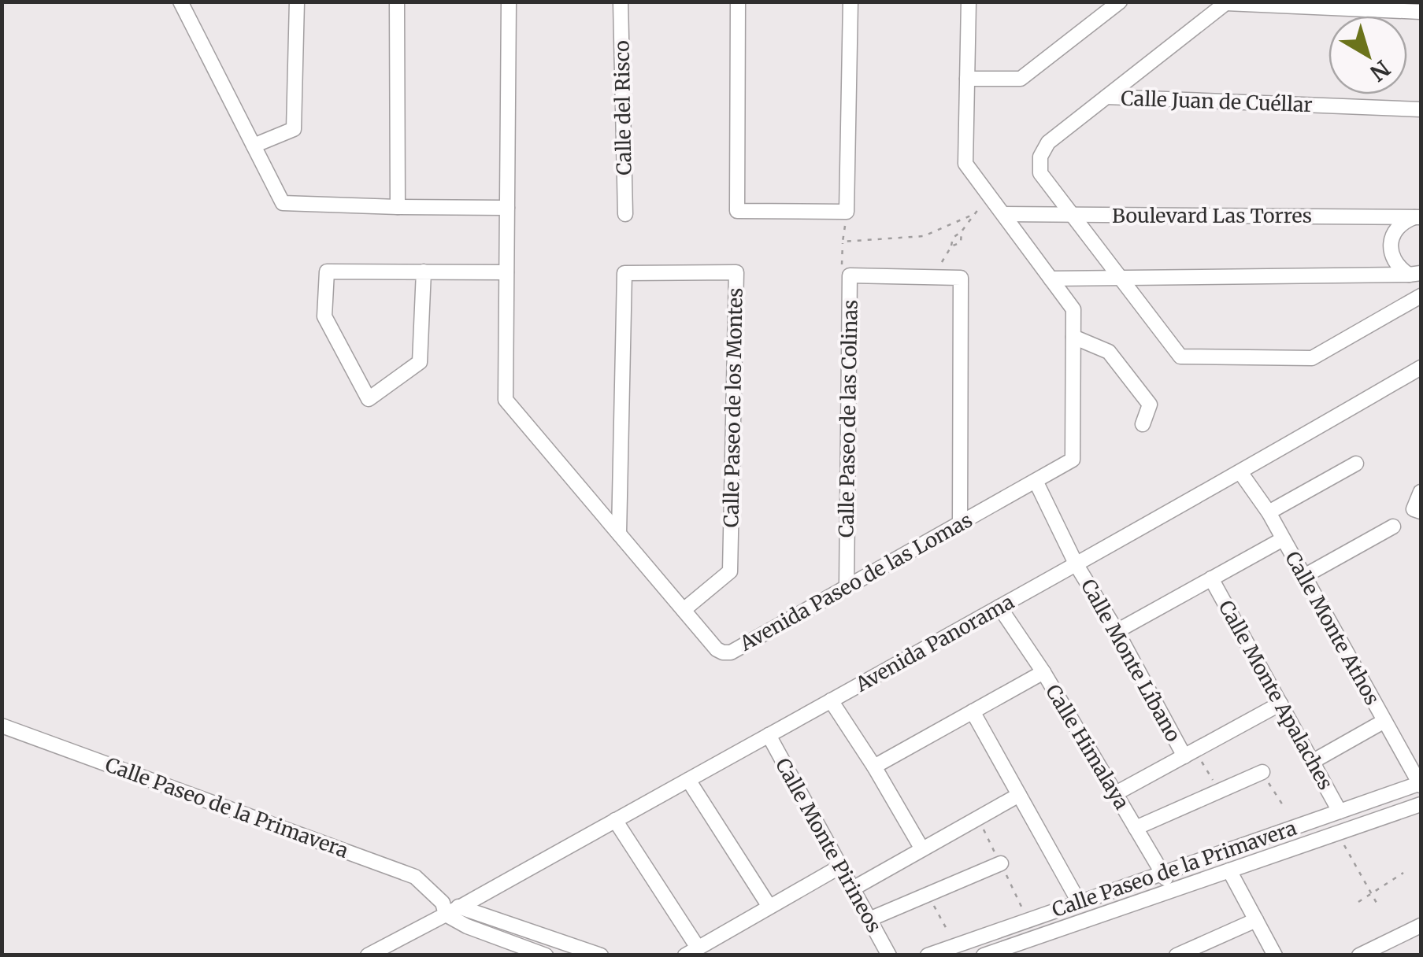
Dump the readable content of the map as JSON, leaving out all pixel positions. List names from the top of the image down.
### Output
{
  "streets": {
    "street": [
      "Calle Juan de Cuéllar",
      "Calle del Risco",
      "Boulevard Las Torres",
      "Calle Paseo de los Montes",
      "Calle Paseo de las Colinas",
      "Avenida Paseo de las Lomas",
      "Calle Monte Athos",
      "Avenida Panorama",
      "Calle Monte Líbano",
      "Calle Monte Apalaches",
      "Calle Himalaya",
      "Calle Paseo de la Primavera",
      "Calle Monte Pirineos"
    ]
  },
  "crossings": [
    ["Boulevard Las Torres", "Avenida Paseo de las Lomas"],
    ["Calle Paseo de los Montes", "Avenida Paseo de las Lomas"],
    ["Calle Paseo de las Colinas", "Avenida Paseo de las Lomas"],
    ["Avenida Paseo de las Lomas", "Calle Monte Líbano"],
    ["Calle Monte Athos", "Avenida Panorama"],
    ["Calle Monte Athos", "Calle Paseo de la Primavera"],
    ["Avenida Panorama", "Calle Monte Líbano"],
    ["Avenida Panorama", "Calle Himalaya"],
    ["Avenida Panorama", "Calle Paseo de la Primavera"],
    ["Avenida Panorama", "Calle Monte Pirineos"],
    ["Calle Monte Apalaches", "Calle Paseo de la Primavera"],
    ["Calle Himalaya", "Calle Paseo de la Primavera"]
  ],
  "north": "bottom right"
}
